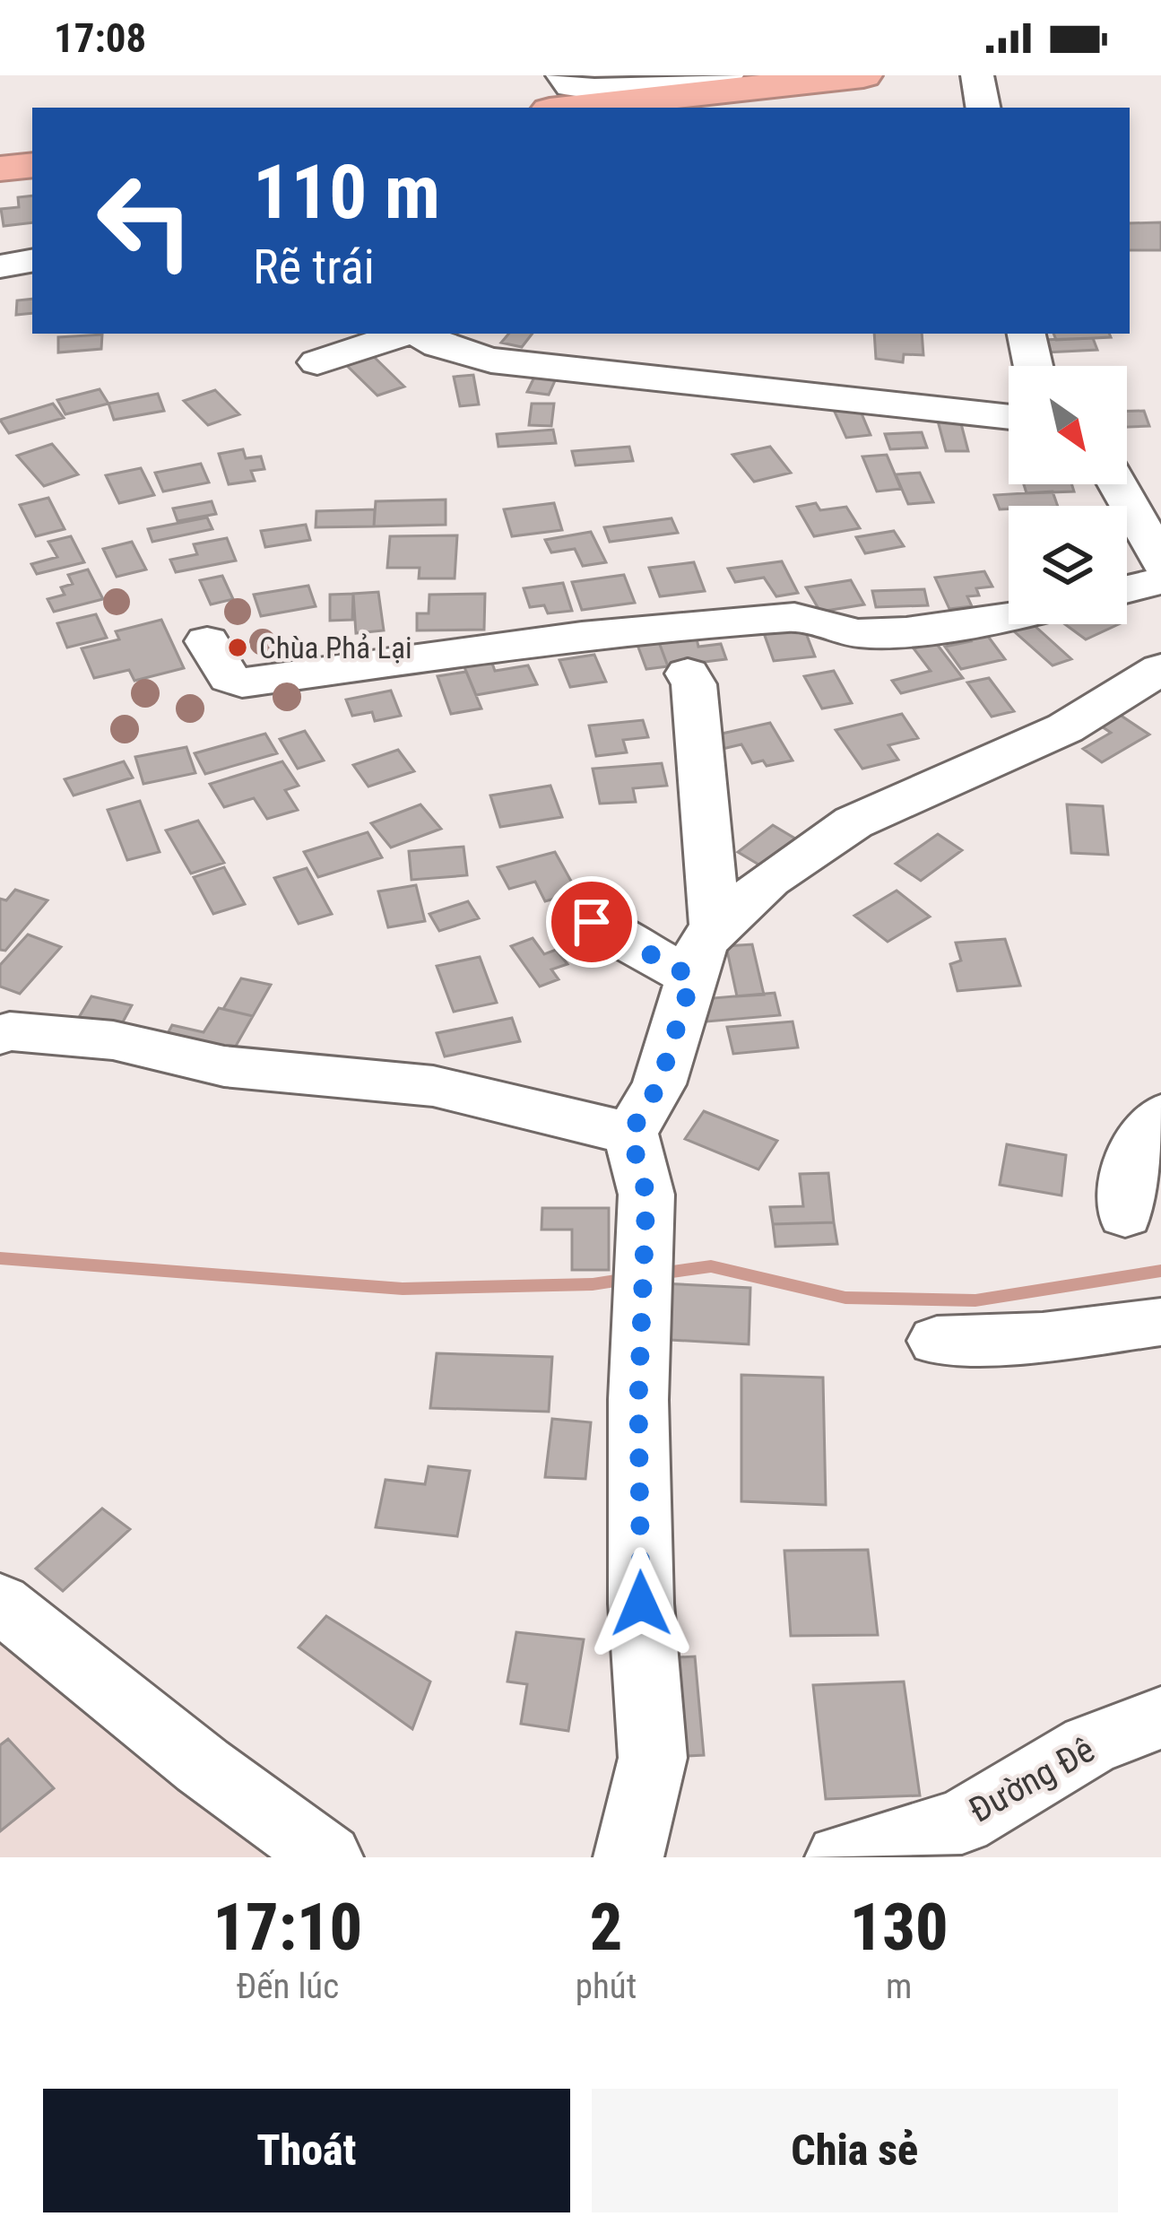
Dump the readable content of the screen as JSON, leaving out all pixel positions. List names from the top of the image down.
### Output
{
  "streets": {
    "street": ["Đường Đê"]
  },
  "places": ["Chùa Phả Lại"],
  "north": "bottom right",
  "page": {
    "status": "17:08",
    "turn": ["110 m", "Rẽ trái"],
    "eta": [
      "17:10",
      "Đến lúc",
      "2",
      "phút",
      "130",
      "m"
    ],
    "buttons": ["Thoát", "Chia sẻ"]
  }
}
